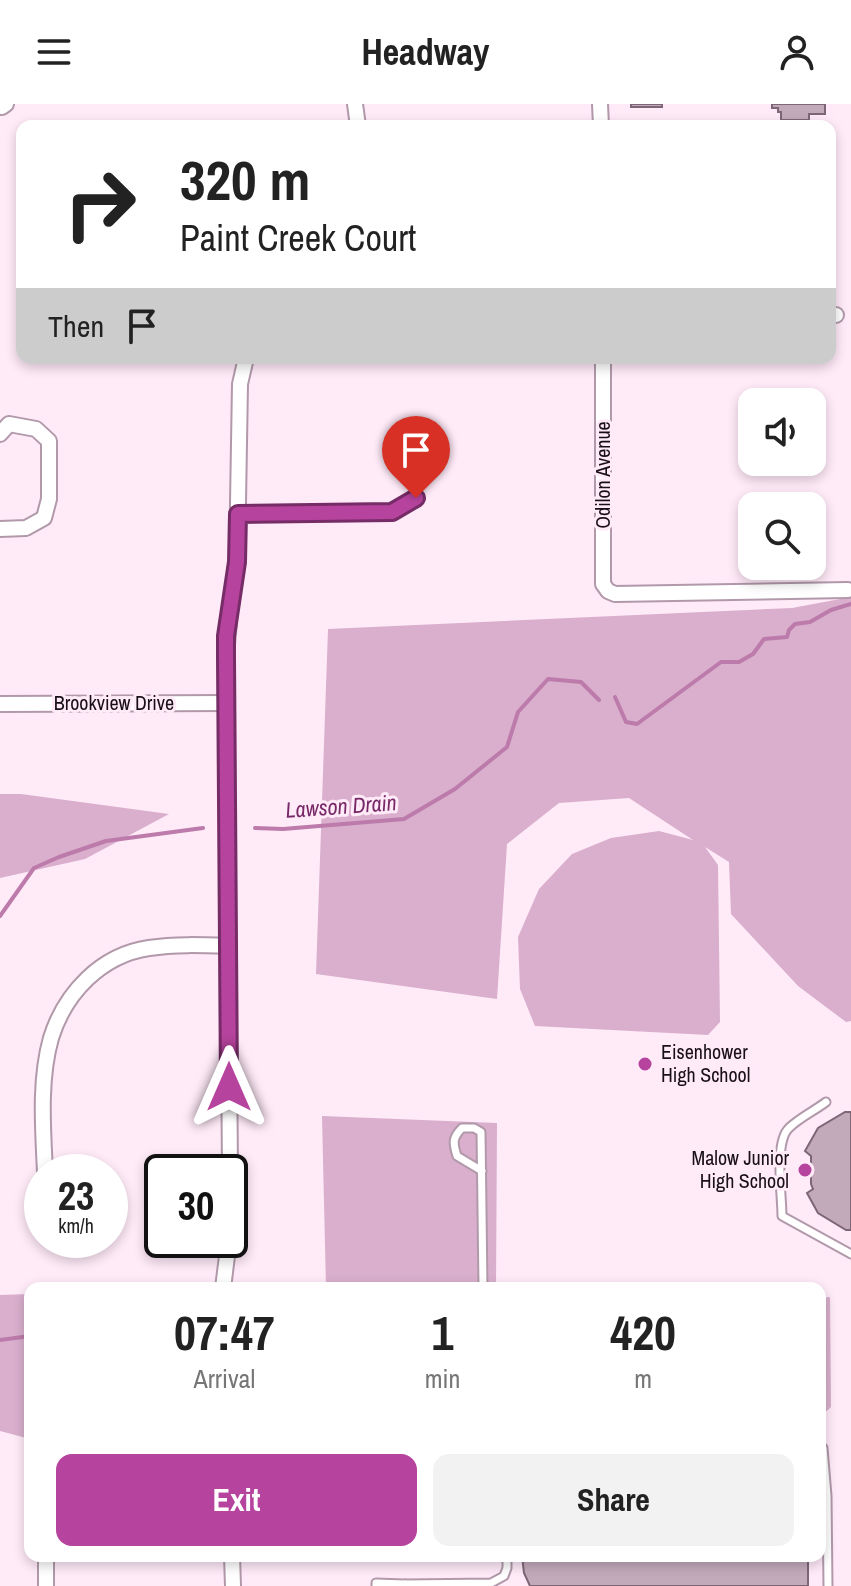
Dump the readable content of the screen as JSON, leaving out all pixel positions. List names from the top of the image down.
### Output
{
  "streets": {
    "street": ["Odilon Avenue", "Brookview Drive"]
  },
  "water": ["Lawson Drain"],
  "places": ["Eisenhower High School", "Malow Junior High School"],
  "page": {
    "header": "Headway",
    "turn": ["320 m", "Paint Creek Court"],
    "then": "Then",
    "speed": "23 km/h",
    "limit": "30",
    "eta": [
      "07:47",
      "Arrival",
      "1",
      "min",
      "420",
      "m"
    ],
    "buttons": ["Exit", "Share"]
  }
}
